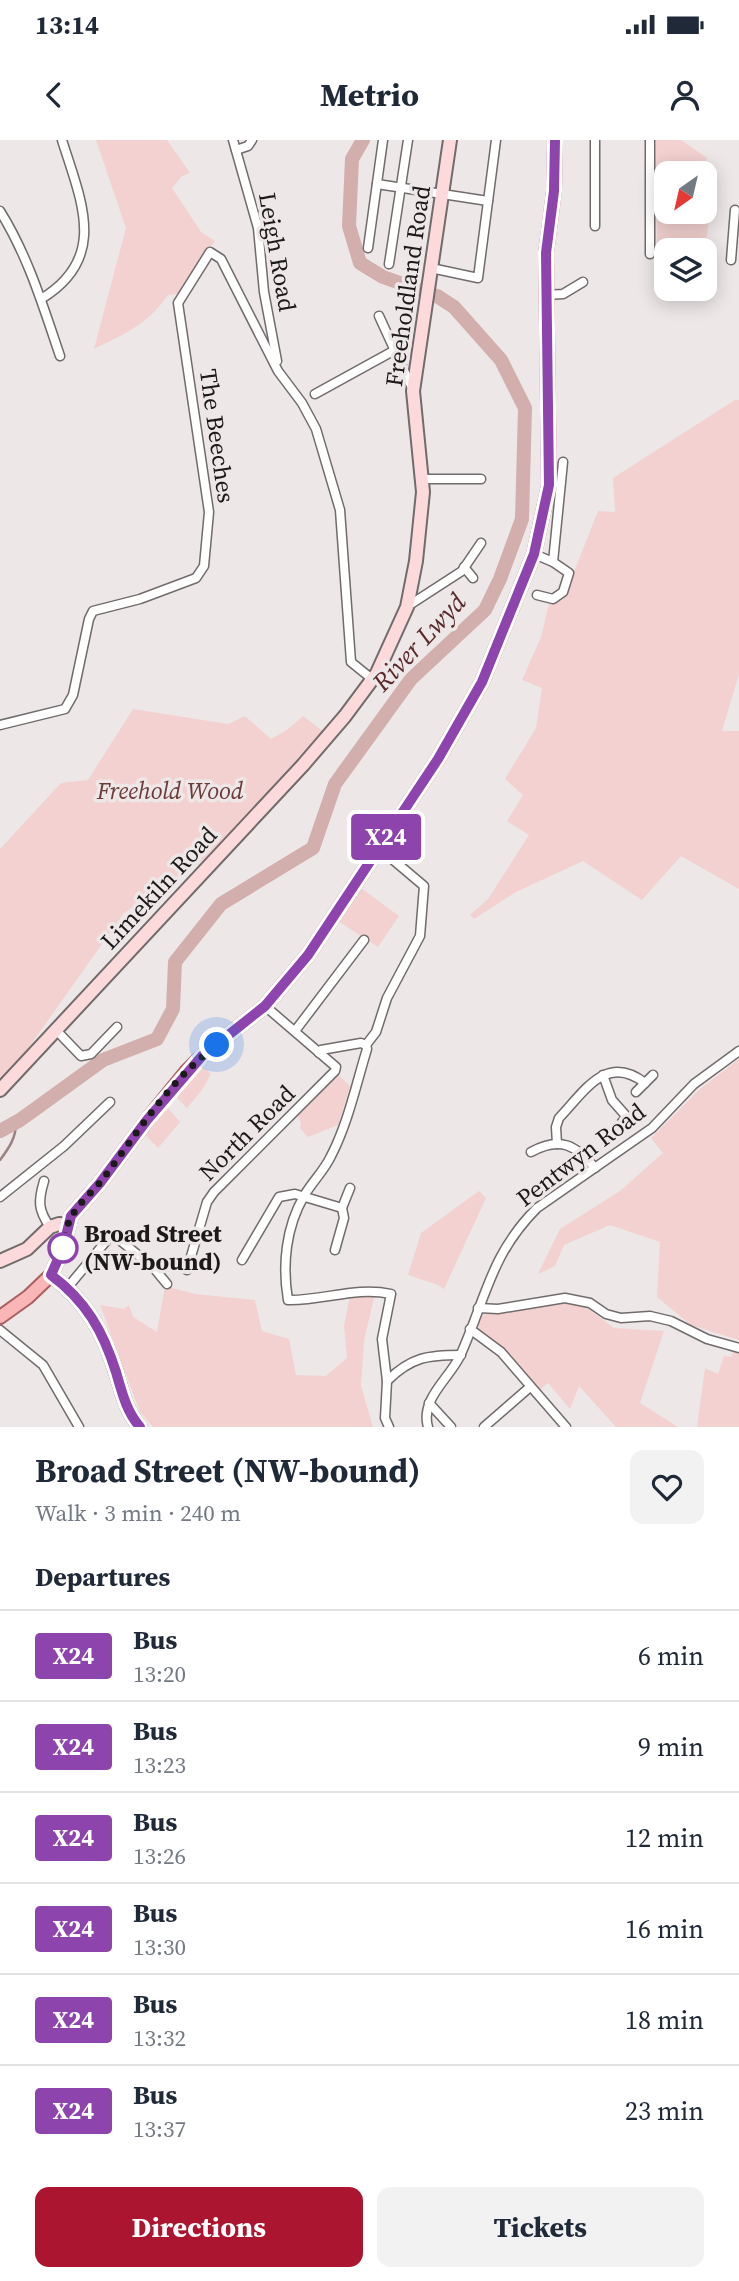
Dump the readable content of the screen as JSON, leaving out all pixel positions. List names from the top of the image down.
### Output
{
  "streets": {
    "main road": ["Freeholdland Road", "Limekiln Road"],
    "street": [
      "Leigh Road",
      "The Beeches",
      "North Road",
      "Pentwyn Road"
    ]
  },
  "crossings": [
    ["Leigh Road", "The Beeches"],
    ["Freeholdland Road", "Limekiln Road"]
  ],
  "water": ["River Lwyd"],
  "parks": ["Freehold Wood"],
  "places": ["Broad Street (NW-bound)"],
  "lines": ["bus line X24"],
  "north": "bottom left",
  "page": {
    "status": "13:14",
    "header": "Metrio",
    "on_map": "X24",
    "heading": [
      ["Broad Street (NW-bound)", "Walk · 3 min · 240 m"],
      "Departures"
    ],
    "list": [
      {
        "mark": "X24",
        "name": "Bus",
        "note": "13:20",
        "value": "6 min"
      },
      {
        "mark": "X24",
        "name": "Bus",
        "note": "13:23",
        "value": "9 min"
      },
      {
        "mark": "X24",
        "name": "Bus",
        "note": "13:26",
        "value": "12 min"
      },
      {
        "mark": "X24",
        "name": "Bus",
        "note": "13:30",
        "value": "16 min"
      },
      {
        "mark": "X24",
        "name": "Bus",
        "note": "13:32",
        "value": "18 min"
      },
      {
        "mark": "X24",
        "name": "Bus",
        "note": "13:37",
        "value": "23 min"
      }
    ],
    "buttons": ["Directions", "Tickets"]
  }
}
